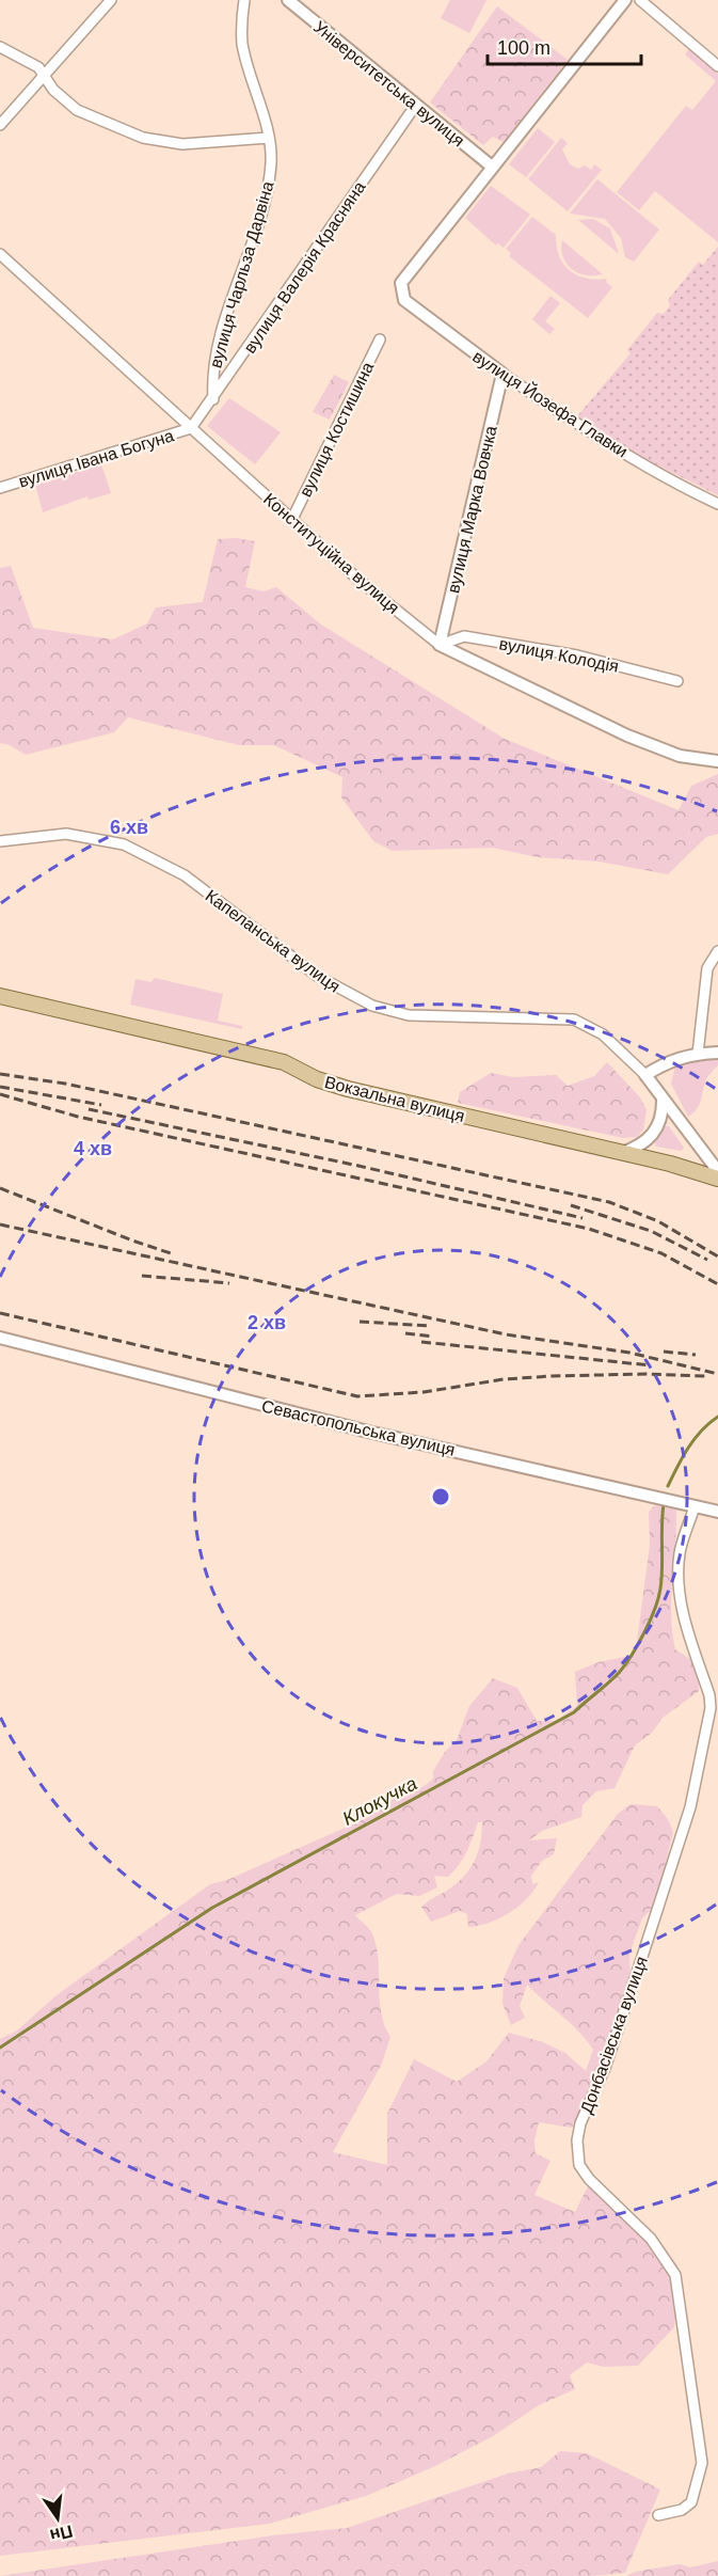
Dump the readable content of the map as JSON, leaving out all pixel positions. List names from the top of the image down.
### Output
{
  "streets": {
    "main road": ["Вокзальна вулиця"],
    "street": [
      "Університетська вулиця",
      "вулиця Валерія Красняна",
      "вулиця Чарльза Дарвіна",
      "вулиця Йозефа Главки",
      "вулиця Костишина",
      "вулиця Івана Богуна",
      "вулиця Марка Вовчка",
      "Конституційна вулиця",
      "вулиця Колодія",
      "Капеланська вулиця",
      "Севастопольська вулиця",
      "Донбасівська вулиця"
    ]
  },
  "crossings": [
    ["Університетська вулиця", "вулиця Валерія Красняна"],
    ["Університетська вулиця", "вулиця Йозефа Главки"],
    ["вулиця Валерія Красняна", "вулиця Чарльза Дарвіна"],
    ["вулиця Валерія Красняна", "вулиця Івана Богуна"],
    ["вулиця Валерія Красняна", "Конституційна вулиця"],
    ["вулиця Йозефа Главки", "вулиця Марка Вовчка"],
    ["вулиця Костишина", "Конституційна вулиця"],
    ["вулиця Івана Богуна", "Конституційна вулиця"],
    ["вулиця Марка Вовчка", "Конституційна вулиця"],
    ["вулиця Марка Вовчка", "вулиця Колодія"],
    ["Конституційна вулиця", "вулиця Колодія"],
    ["Севастопольська вулиця", "Донбасівська вулиця"]
  ],
  "water": ["Клокучка"],
  "scale_bar": "100 m",
  "north": "bottom",
  "rings": ["6 хв", "4 хв", "2 хв"]
}
